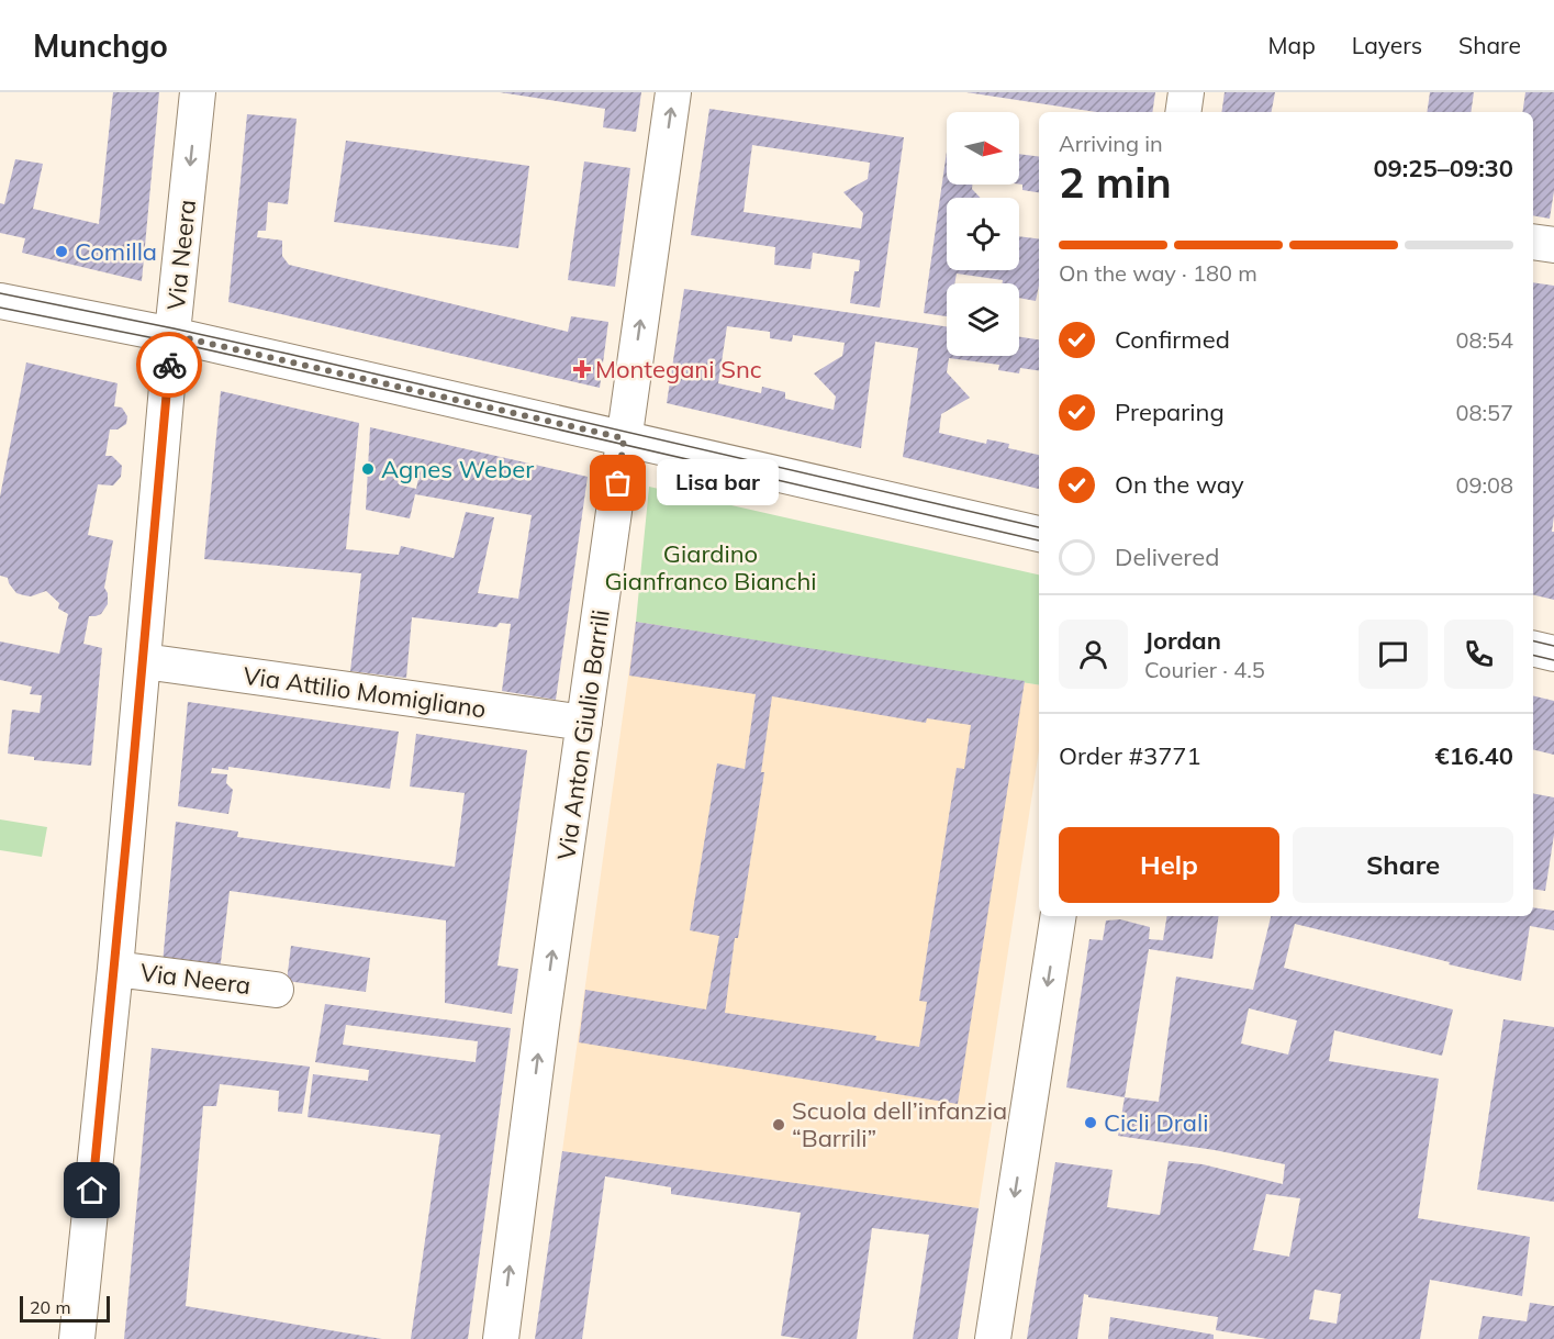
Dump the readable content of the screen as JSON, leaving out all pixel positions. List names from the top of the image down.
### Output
{
  "streets": {
    "street": ["Via Neera", "Via Attilio Momigliano", "Via Anton Giulio Barrili"]
  },
  "crossings": [
    ["Via Neera", "Via Attilio Momigliano"],
    ["Via Attilio Momigliano", "Via Anton Giulio Barrili"]
  ],
  "one_way": ["Via Anton Giulio Barrili"],
  "parks": ["Giardino Gianfranco Bianchi"],
  "places": {
    "other": [
      "Comilla",
      "Agnes Weber",
      "Lisa bar",
      "Cicli Drali",
      "Scuola dell’infanzia “Barrili”"
    ],
    "health": ["Montegani Snc"]
  },
  "scale_bar": "20 m",
  "north": "right",
  "page": {
    "header": "Munchgo",
    "nav": ["Map", "Layers", "Share"],
    "heading": ["2 min", "Arriving in", "09:25–09:30"],
    "panel": [
      "Jordan",
      "Courier · 4.5",
      "Order #3771",
      "€16.40"
    ],
    "bar": "On the way · 180 m",
    "list": [
      ["Confirmed", "08:54"],
      ["Preparing", "08:57"],
      ["On the way", "09:08"],
      "Delivered"
    ],
    "bubble": "Lisa bar",
    "buttons": ["Help", "Share"],
    "scale": "20 m"
  }
}
